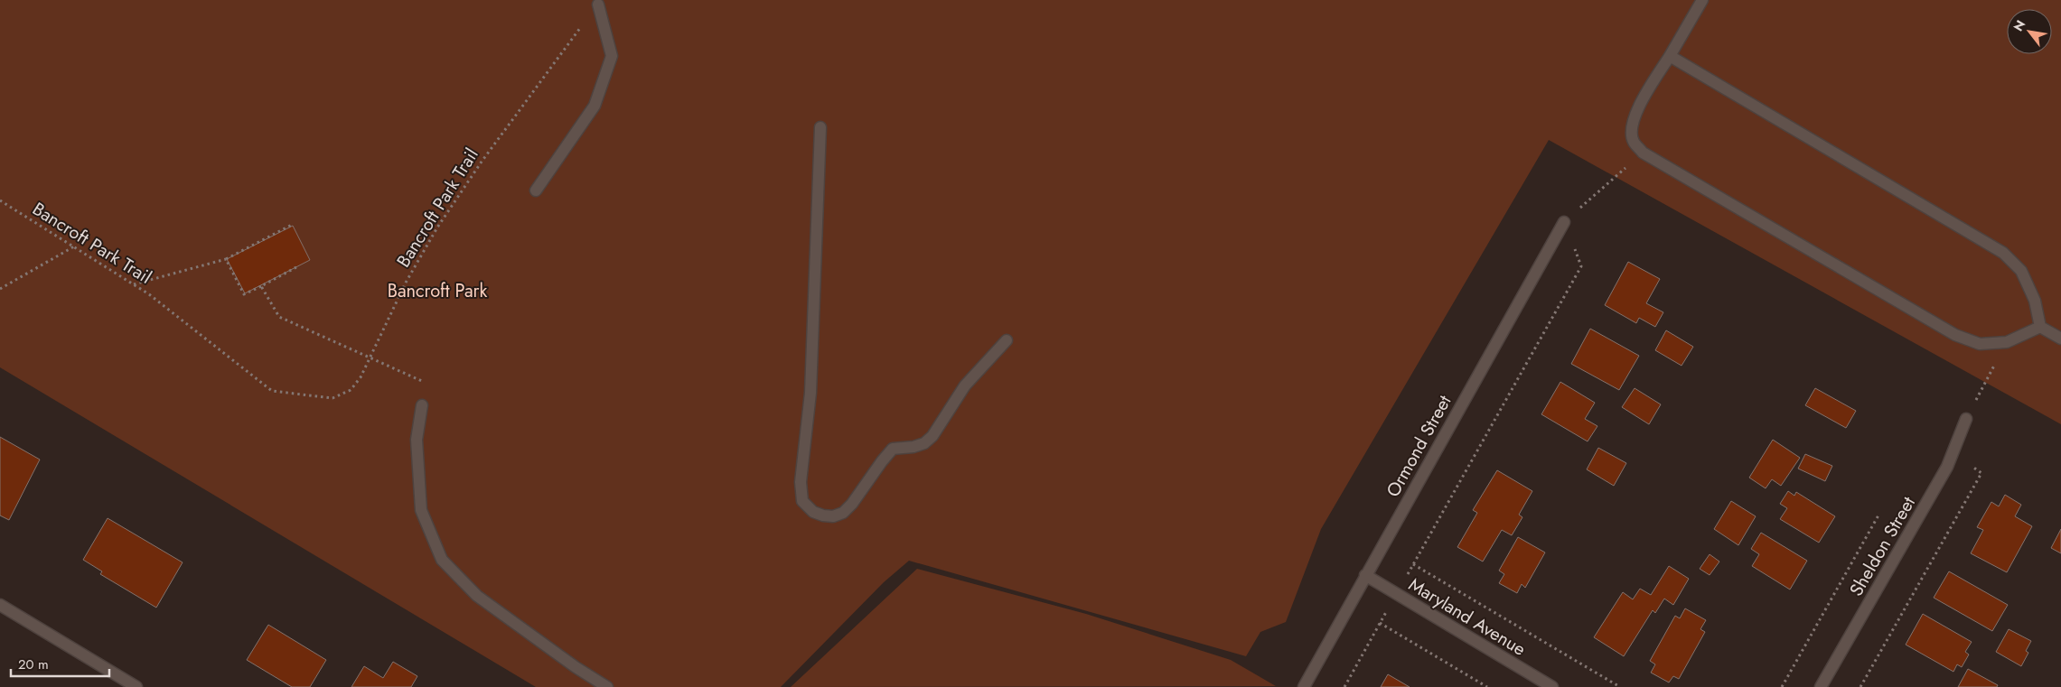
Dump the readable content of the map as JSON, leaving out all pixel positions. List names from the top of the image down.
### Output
{
  "streets": {
    "street": ["Ormond Street", "Sheldon Street", "Maryland Avenue"],
    "path": ["Bancroft Park Trail"]
  },
  "crossings": [
    ["Ormond Street", "Maryland Avenue"]
  ],
  "parks": ["Bancroft Park"],
  "scale_bar": "20 m",
  "north": "top left"
}
